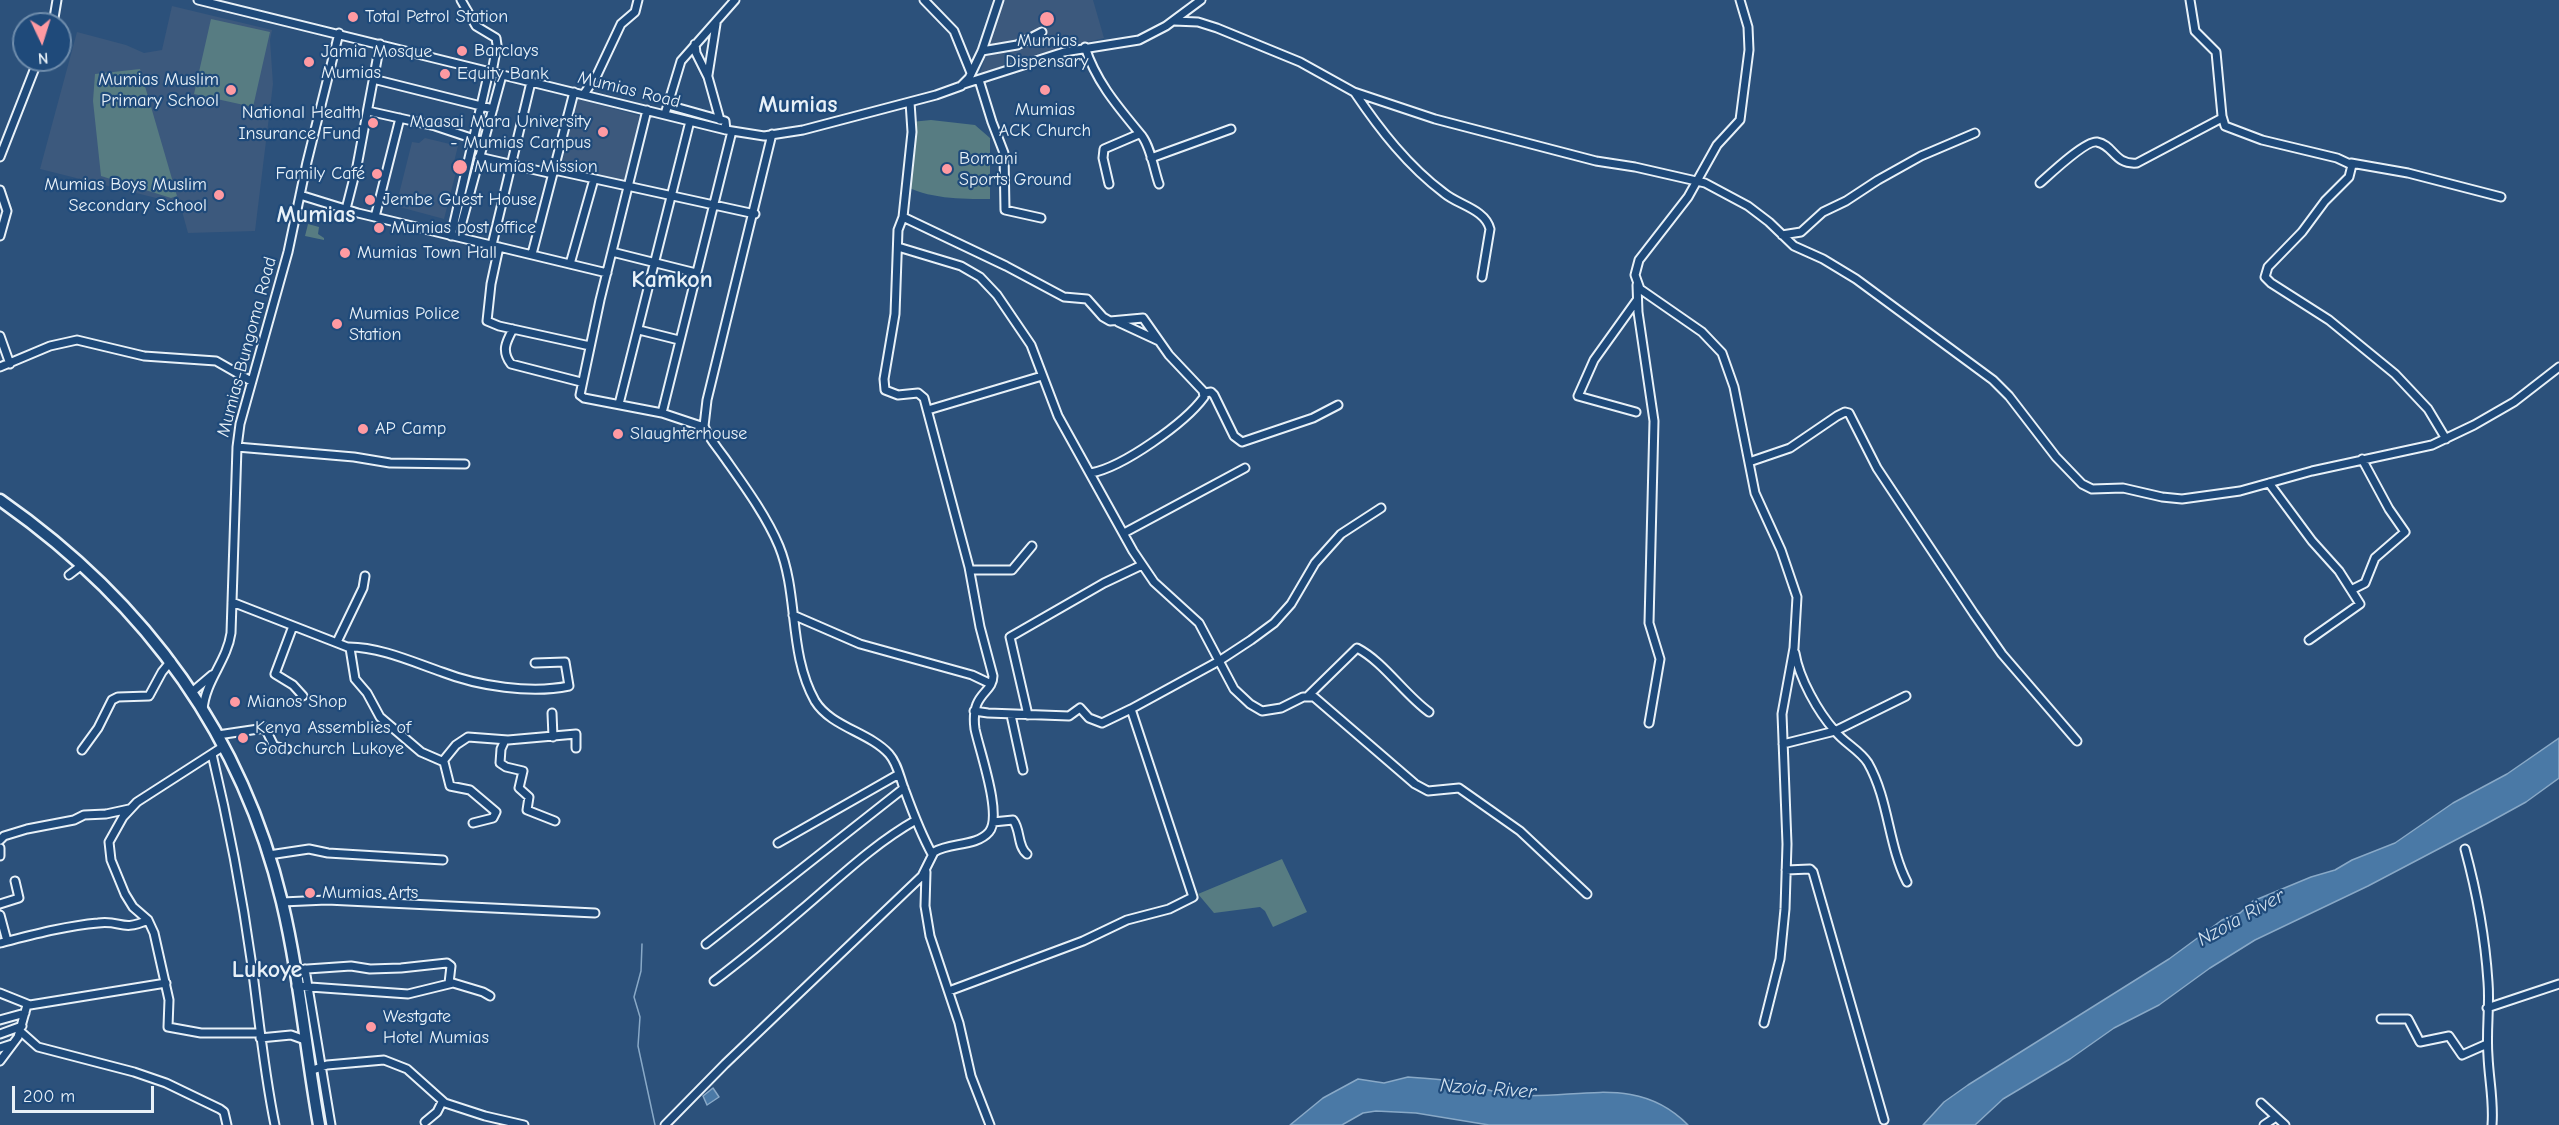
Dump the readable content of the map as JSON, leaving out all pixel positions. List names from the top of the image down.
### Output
{
  "streets": {
    "street": ["Mumias Road", "Mumias-Bungoma Road"]
  },
  "crossings": [
    ["Mumias Road", "Mumias-Bungoma Road"]
  ],
  "districts": [
    "Mumias",
    "Mumias",
    "Kamkon",
    "Lukoye"
  ],
  "water": ["Nzoia River"],
  "places": [
    "Total Petrol Station",
    "Mumias Dispensary",
    "Barclays",
    "Jamia Mosque Mumias",
    "Equity Bank",
    "Mumias Muslim Primary School",
    "Mumias ACK Church",
    "National Health Insurance Fund",
    "Maasai Mara University - Mumias Campus",
    "Mumias Mission",
    "Bomani Sports Ground",
    "Family Café",
    "Mumias Boys Muslim Secondary School",
    "Jembe Guest House",
    "Mumias post office",
    "Mumias Town Hall",
    "Mumias Police Station",
    "AP Camp",
    "Slaughterhouse",
    "Mianos Shop",
    "Kenya Assemblies of God church Lukoye",
    "Mumias Arts",
    "Westgate Hotel Mumias"
  ],
  "scale_bar": "200 m",
  "north": "bottom"
}
